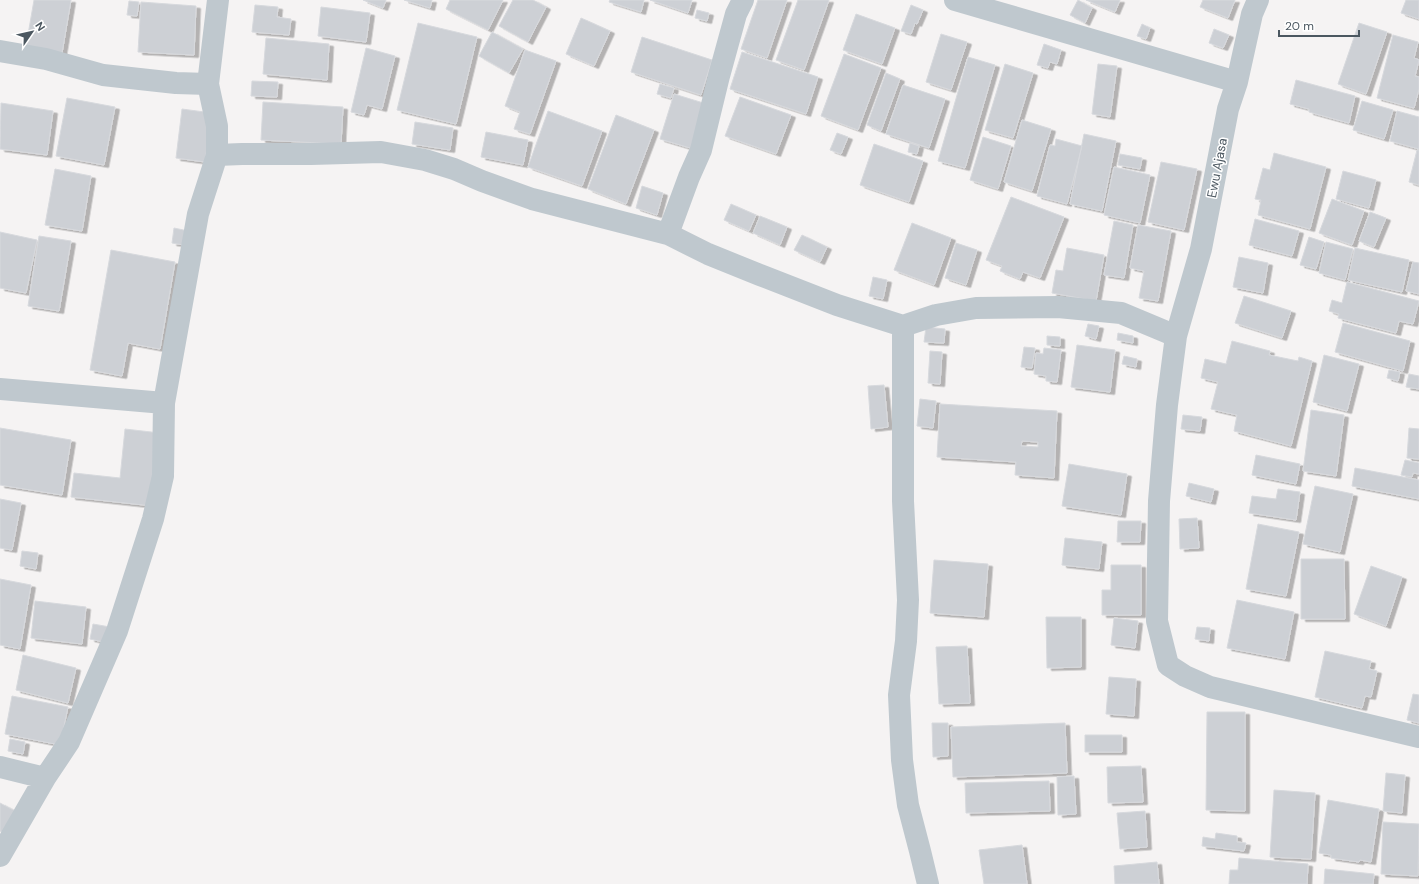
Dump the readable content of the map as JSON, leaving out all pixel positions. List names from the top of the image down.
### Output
{
  "streets": {
    "street": ["Ewu Ajasa"]
  },
  "scale_bar": "20 m",
  "north": "top right"
}
